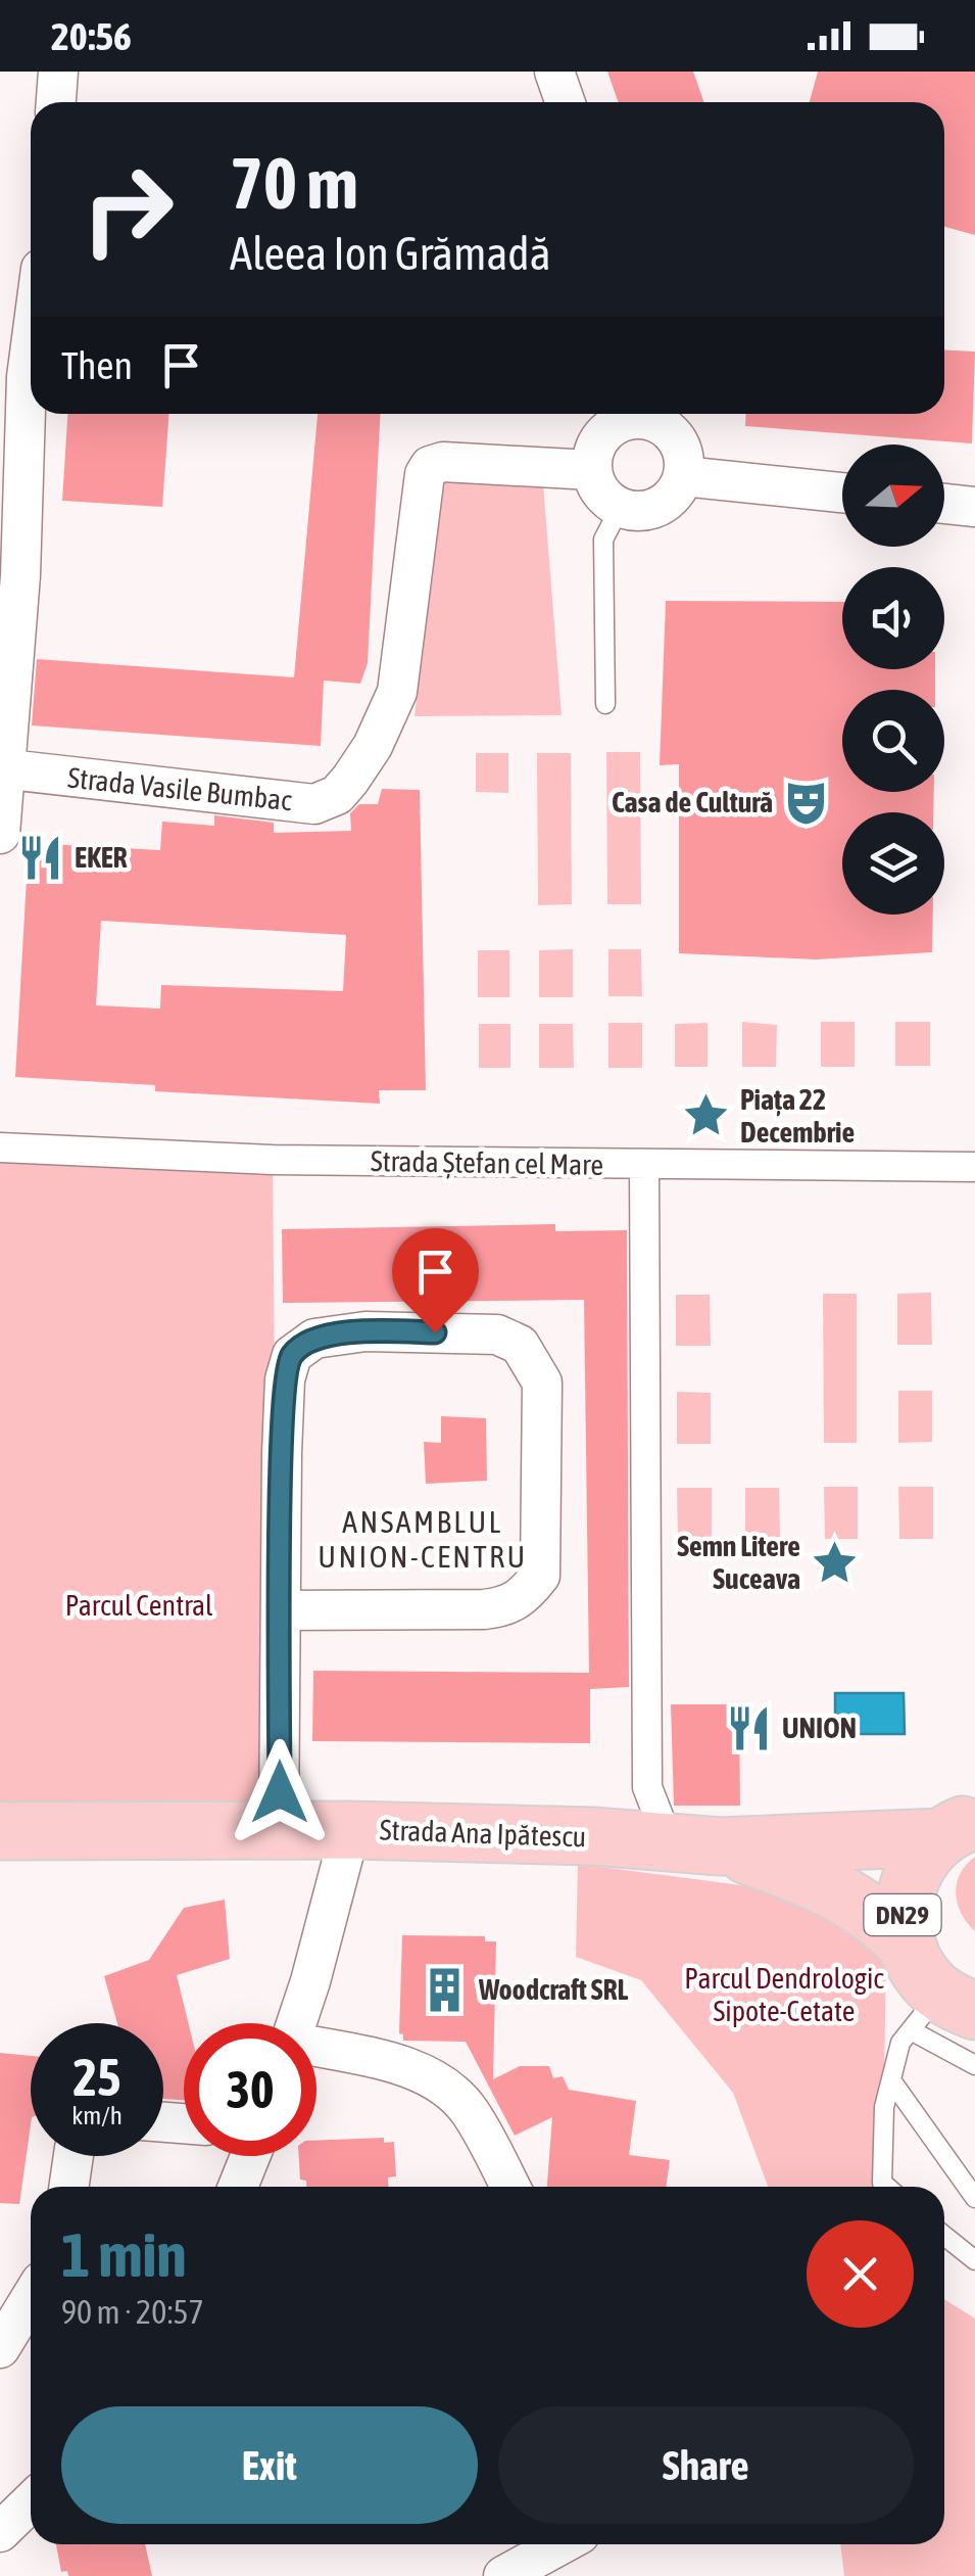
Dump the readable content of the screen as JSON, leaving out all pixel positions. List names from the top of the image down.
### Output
{
  "streets": {
    "main road": ["Strada Ana Ipătescu", "DN29"],
    "street": ["Strada Vasile Bumbac", "Strada Ștefan cel Mare"]
  },
  "crossings": [
    ["Strada Ana Ipătescu", "DN29"]
  ],
  "districts": ["ANSAMBLUL UNION-CENTRU"],
  "parks": ["Parcul Central", "Parcul Dendrologic Sipote-Cetate"],
  "places": {
    "theatre": ["Casa de Cultură"],
    "restaurant": ["EKER", "UNION"],
    "place": ["Piața 22 Decembrie", "Semn Litere Suceava"],
    "building": ["Woodcraft SRL"]
  },
  "north": "right",
  "page": {
    "status": "20:56",
    "turn": ["70 m", "Aleea Ion Grămadă"],
    "then": "Then",
    "speed": "25 km/h",
    "limit": "30",
    "heading": ["1 min", "90 m · 20:57"],
    "buttons": ["Exit", "Share"]
  }
}
